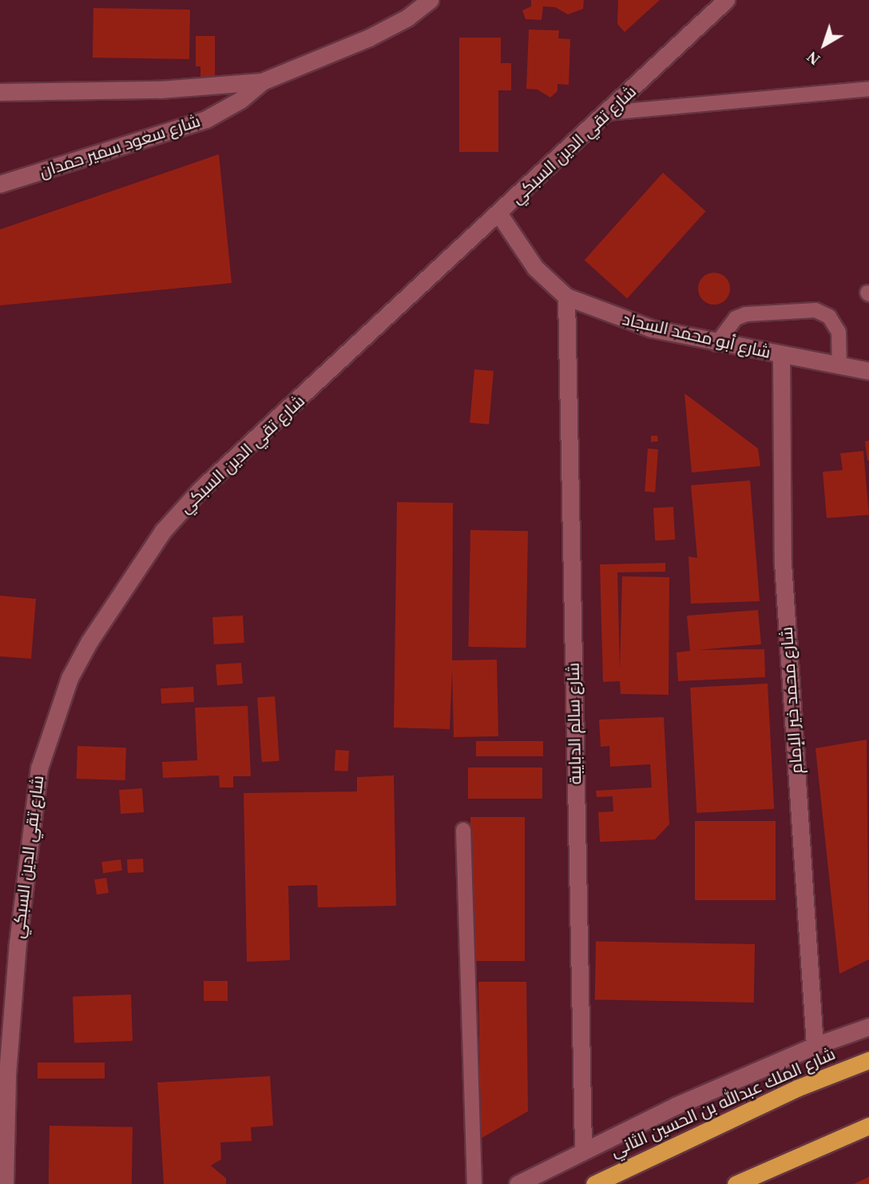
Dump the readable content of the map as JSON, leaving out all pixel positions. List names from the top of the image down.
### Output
{
  "streets": {
    "highway": ["شارع الملك عبدالله بن الحسين الثاني"],
    "street": [
      "شارع تقي الدين السبكي",
      "شارع سعود سمير حمدان",
      "شارع أبو محمد السجاد",
      "شارع محمد خير الإمام",
      "شارع سالم الدبايبة"
    ]
  },
  "crossings": [
    ["شارع تقي الدين السبكي", "شارع أبو محمد السجاد"],
    ["شارع أبو محمد السجاد", "شارع محمد خير الإمام"],
    ["شارع أبو محمد السجاد", "شارع سالم الدبايبة"]
  ],
  "north": "bottom left"
}
